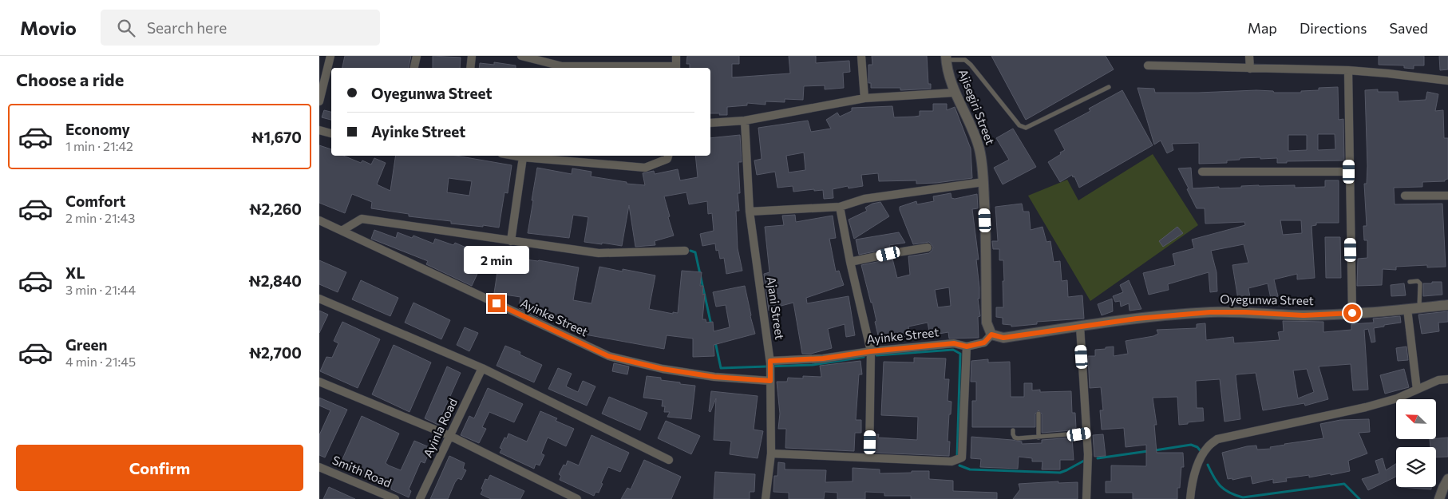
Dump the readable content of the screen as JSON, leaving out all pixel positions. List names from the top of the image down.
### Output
{
  "streets": {
    "street": [
      "Ajisegiri Street",
      "Oyegunwa Street",
      "Ajani Street",
      "Ayinke Street",
      "Ayinla Road",
      "Smith Road"
    ]
  },
  "crossings": [
    ["Ajisegiri Street", "Oyegunwa Street"],
    ["Ajani Street", "Ayinke Street"]
  ],
  "north": "top left",
  "page": {
    "header": "Movio",
    "search": "Search here",
    "nav": ["Map", "Directions", "Saved"],
    "heading": "Choose a ride",
    "banner": ["Oyegunwa Street", "Ayinke Street"],
    "list": [
      {
        "name": "Economy",
        "note": "1 min · 21:42",
        "value": "₦1,670"
      },
      {
        "name": "Comfort",
        "note": "2 min · 21:43",
        "value": "₦2,260"
      },
      {
        "name": "XL",
        "note": "3 min · 21:44",
        "value": "₦2,840"
      },
      {
        "name": "Green",
        "note": "4 min · 21:45",
        "value": "₦2,700"
      }
    ],
    "bubble": "2 min",
    "buttons": "Confirm"
  }
}
